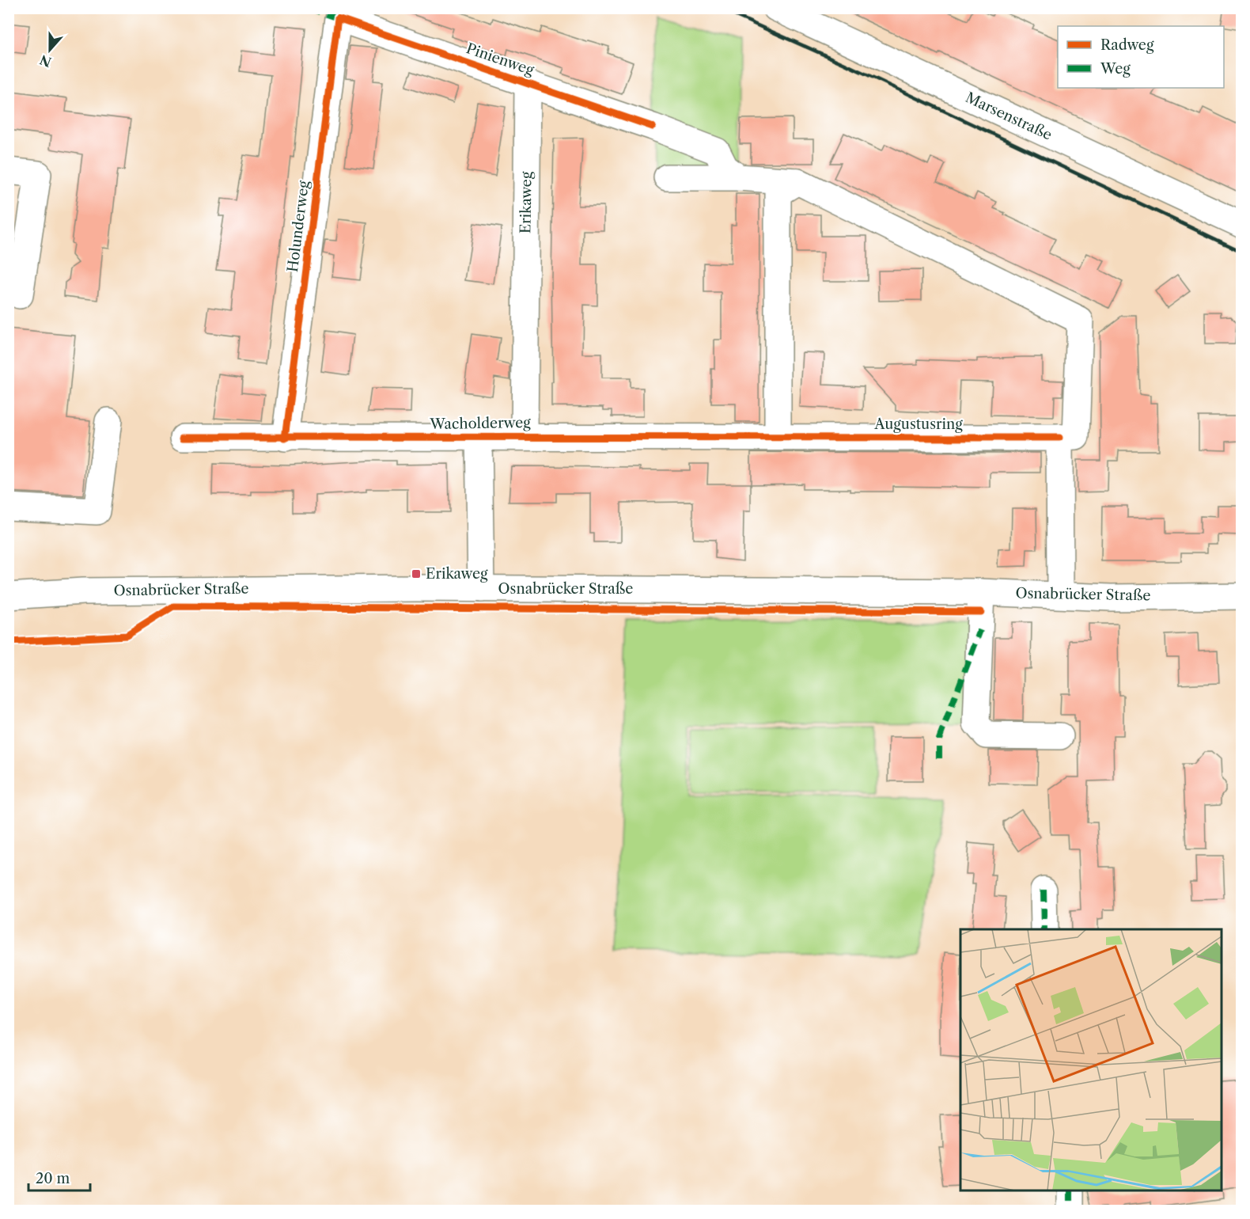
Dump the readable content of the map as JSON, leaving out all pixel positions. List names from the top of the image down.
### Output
{
  "streets": {
    "street": [
      "Pinienweg",
      "Marsenstraße",
      "Erikaweg",
      "Holunderweg",
      "Wacholderweg",
      "Augustusring",
      "Osnabrücker Straße"
    ]
  },
  "crossings": [
    ["Pinienweg", "Erikaweg"],
    ["Pinienweg", "Holunderweg"],
    ["Erikaweg", "Wacholderweg"],
    ["Holunderweg", "Wacholderweg"],
    ["Wacholderweg", "Augustusring"]
  ],
  "places": {
    "transit": ["Erikaweg"]
  },
  "legend": ["Radweg", "Weg"],
  "scale_bar": "20 m",
  "north": "bottom"
}
